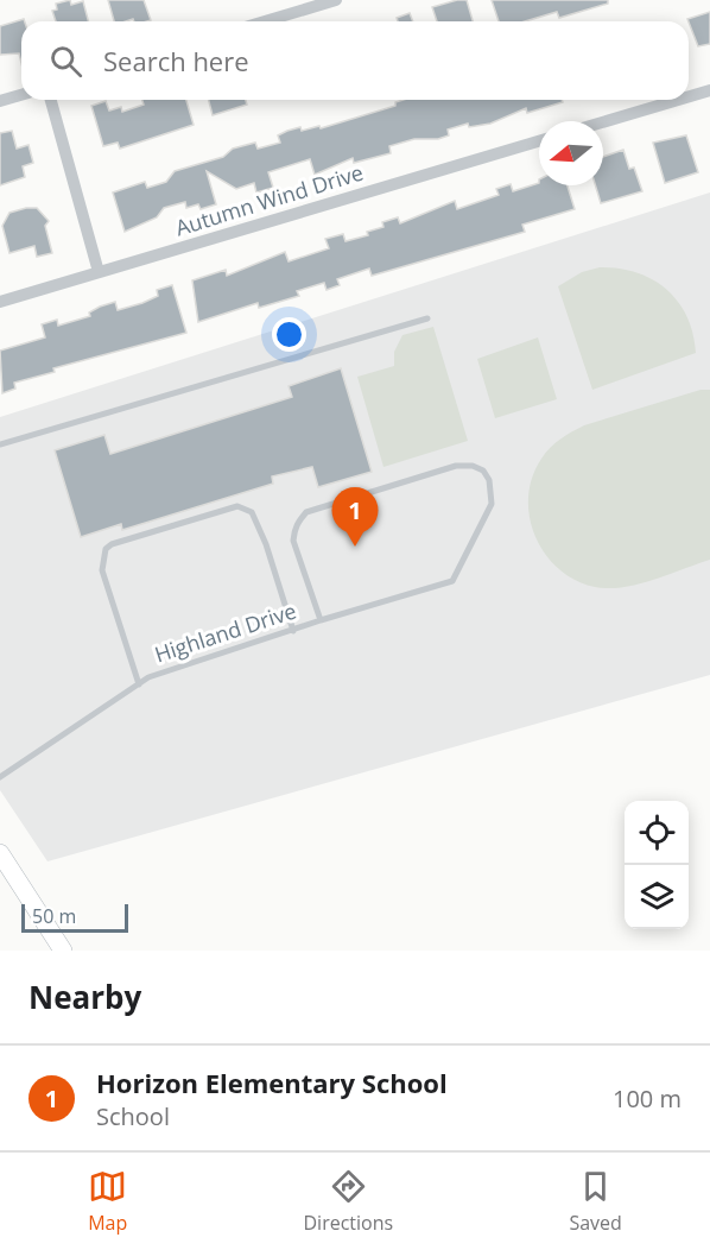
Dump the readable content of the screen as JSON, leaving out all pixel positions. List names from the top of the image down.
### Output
{
  "streets": {
    "street": ["Autumn Wind Drive"],
    "lane": ["Highland Drive"]
  },
  "scale_bar": "50 m",
  "north": "left",
  "page": {
    "search": "Search here",
    "pins": "1",
    "scale": "50 m",
    "heading": "Nearby",
    "list": [
      {
        "mark": "1",
        "name": "Horizon Elementary School",
        "note": "School",
        "value": "100 m"
      }
    ],
    "nav": ["Map", "Directions", "Saved"]
  }
}
